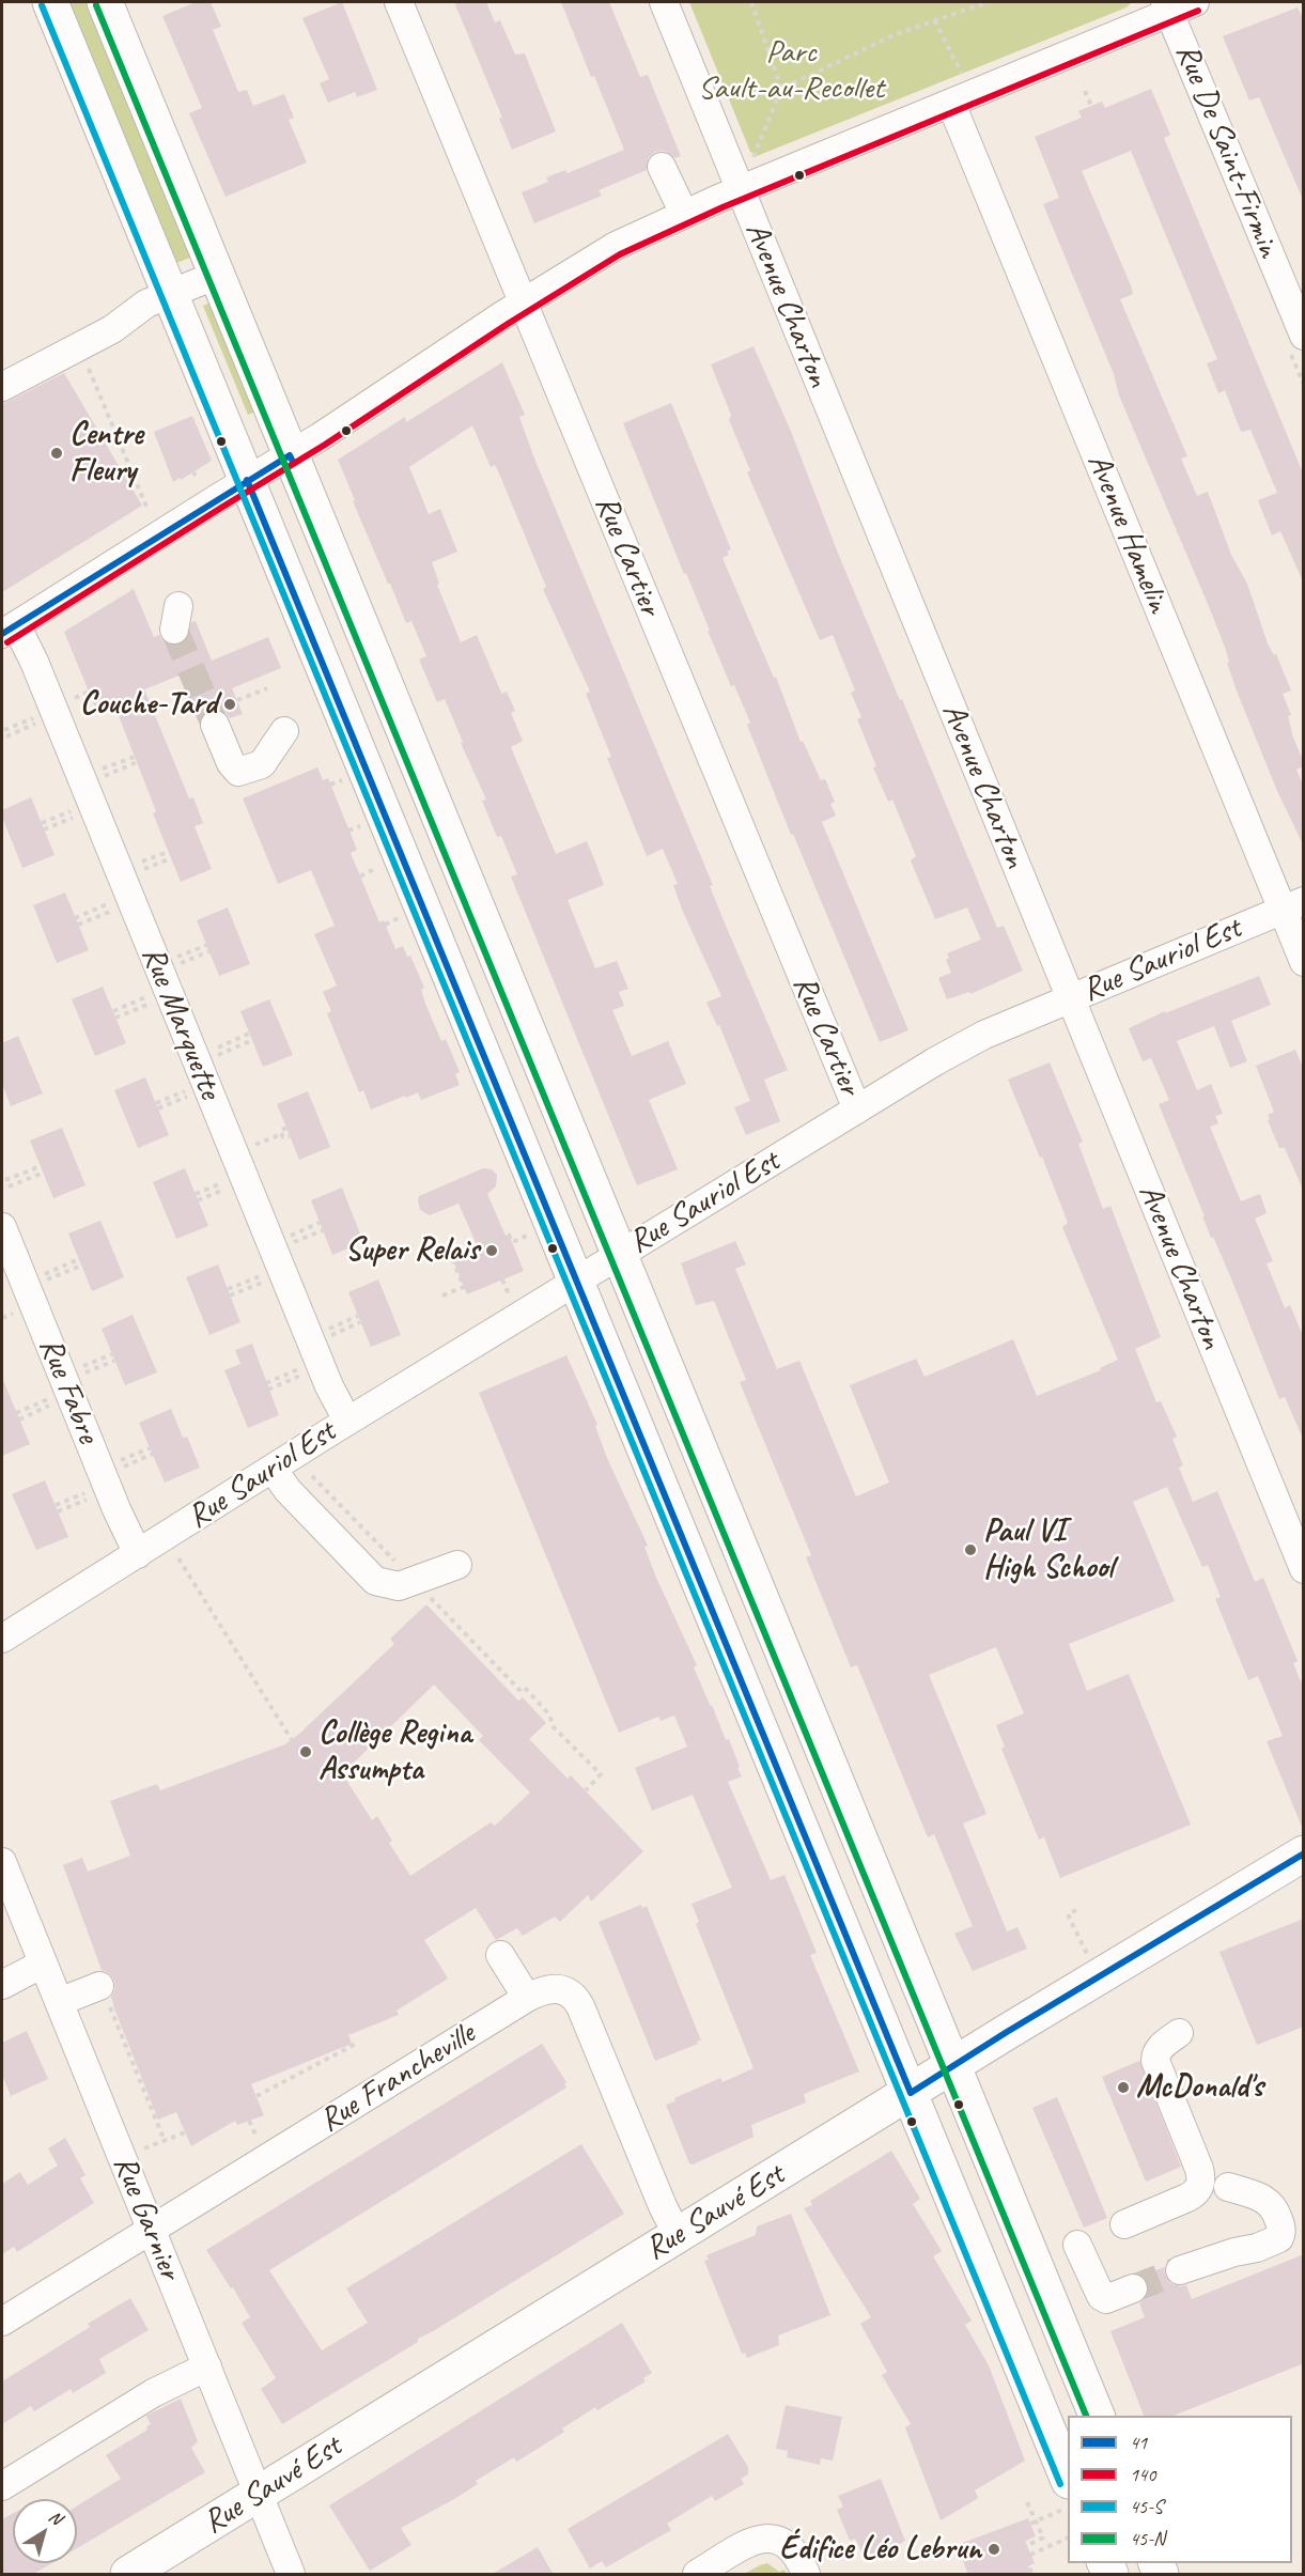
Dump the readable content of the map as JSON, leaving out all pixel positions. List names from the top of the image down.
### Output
{
  "streets": {
    "main road": ["Rue Sauvé Est"],
    "street": [
      "Rue De Saint-Firmin",
      "Avenue Charton",
      "Avenue Hamelin",
      "Rue Cartier",
      "Rue Sauriol Est",
      "Rue Marquette",
      "Rue Fabre",
      "Rue Francheville",
      "Rue Garnier"
    ]
  },
  "crossings": [
    ["Avenue Charton", "Rue Sauriol Est"],
    ["Avenue Hamelin", "Rue Sauriol Est"],
    ["Rue Cartier", "Rue Sauriol Est"],
    ["Rue Sauriol Est", "Rue Marquette"],
    ["Rue Sauriol Est", "Rue Fabre"],
    ["Rue Francheville", "Rue Sauvé Est"],
    ["Rue Francheville", "Rue Garnier"],
    ["Rue Sauvé Est", "Rue Garnier"]
  ],
  "parks": ["Parc Sault-au-Recollet"],
  "places": [
    "Centre Fleury",
    "Couche-Tard",
    "Super Relais",
    "Paul VI High School",
    "Collège Regina Assumpta",
    "McDonald's",
    "Édifice Léo Lebrun"
  ],
  "lines": [
    "transit line 45-S",
    "transit line 45-N",
    "transit line 140",
    "transit line 41"
  ],
  "legend": [
    "41",
    "140",
    "45-S",
    "45-N"
  ],
  "north": "top right"
}
